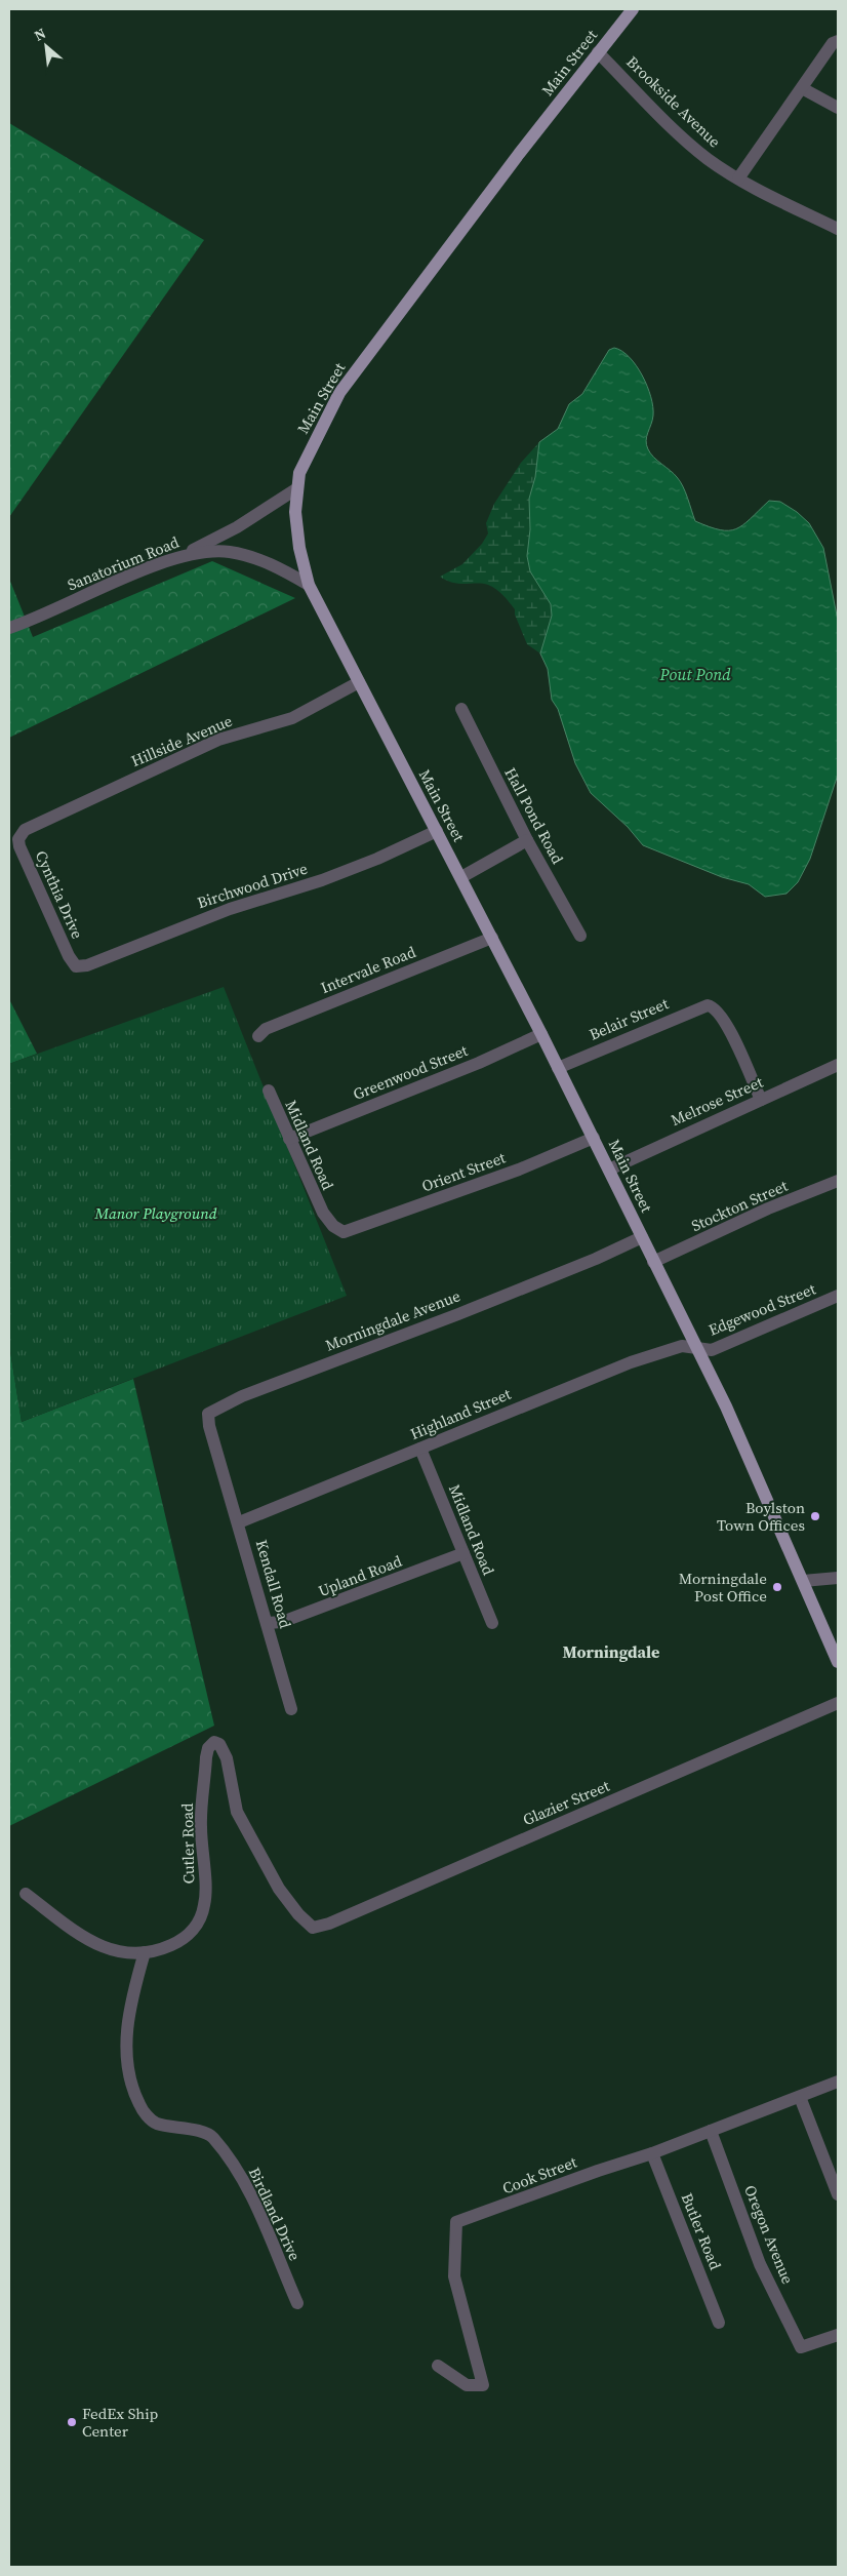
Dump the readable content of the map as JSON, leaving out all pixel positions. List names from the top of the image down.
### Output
{
  "streets": {
    "main road": ["Main Street"],
    "street": [
      "Brookside Avenue",
      "Sanatorium Road",
      "Hillside Avenue",
      "Hall Pond Road",
      "Birchwood Drive",
      "Cynthia Drive",
      "Intervale Road",
      "Belair Street",
      "Greenwood Street",
      "Melrose Street",
      "Midland Road",
      "Orient Street",
      "Stockton Street",
      "Edgewood Street",
      "Morningdale Avenue",
      "Highland Street",
      "Upland Road",
      "Kendall Road",
      "Glazier Street",
      "Cutler Road",
      "Cook Street",
      "Birdland Drive",
      "Butler Road",
      "Oregon Avenue"
    ]
  },
  "crossings": [
    ["Main Street", "Brookside Avenue"],
    ["Main Street", "Sanatorium Road"],
    ["Main Street", "Hillside Avenue"],
    ["Main Street", "Birchwood Drive"],
    ["Main Street", "Intervale Road"],
    ["Main Street", "Belair Street"],
    ["Main Street", "Greenwood Street"],
    ["Main Street", "Melrose Street"],
    ["Main Street", "Orient Street"],
    ["Main Street", "Stockton Street"],
    ["Main Street", "Edgewood Street"],
    ["Main Street", "Morningdale Avenue"],
    ["Main Street", "Highland Street"],
    ["Hillside Avenue", "Cynthia Drive"],
    ["Birchwood Drive", "Cynthia Drive"],
    ["Belair Street", "Melrose Street"],
    ["Greenwood Street", "Midland Road"],
    ["Midland Road", "Orient Street"],
    ["Midland Road", "Highland Street"],
    ["Midland Road", "Upland Road"],
    ["Edgewood Street", "Highland Street"],
    ["Morningdale Avenue", "Kendall Road"],
    ["Highland Street", "Kendall Road"],
    ["Upland Road", "Kendall Road"],
    ["Glazier Street", "Cutler Road"],
    ["Cutler Road", "Birdland Drive"],
    ["Cook Street", "Butler Road"],
    ["Cook Street", "Oregon Avenue"]
  ],
  "districts": ["Morningdale"],
  "water": ["Pout Pond"],
  "parks": ["Manor Playground"],
  "places": ["Boylston Town Offices", "Morningdale Post Office", "FedEx Ship Center"],
  "north": "top left"
}
